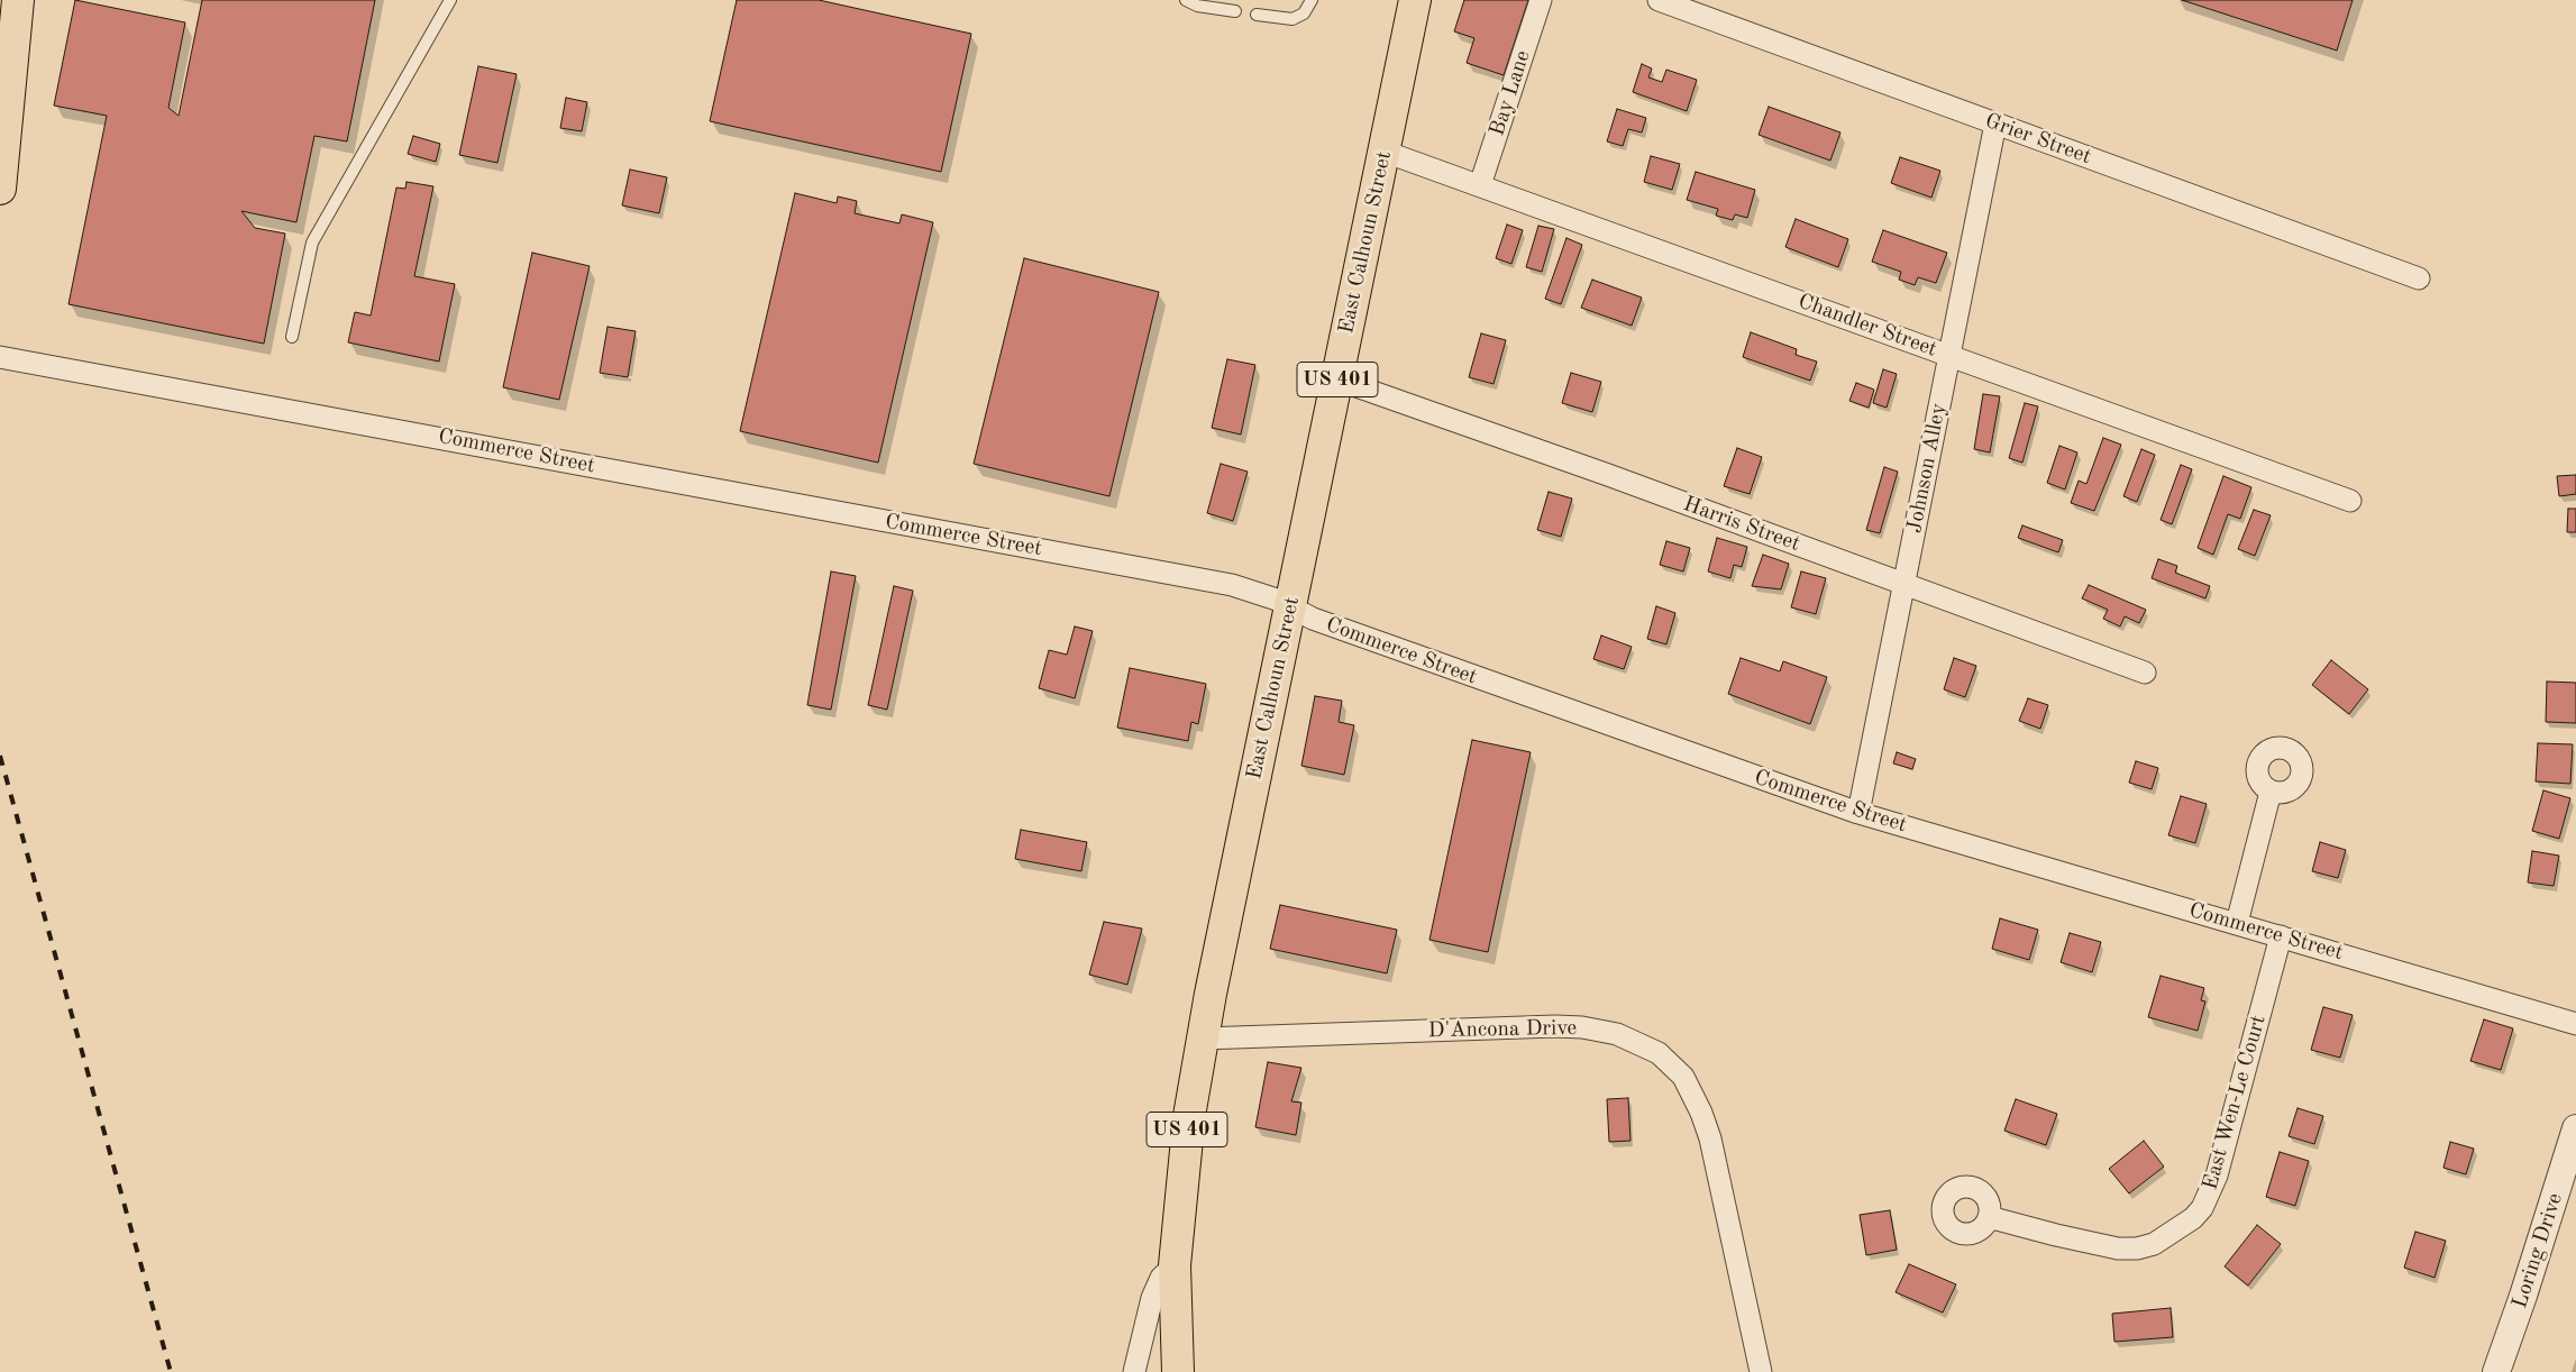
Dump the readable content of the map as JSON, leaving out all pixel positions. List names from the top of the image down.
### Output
{
  "streets": {
    "main road": ["East Calhoun Street", "US 401"],
    "street": [
      "Bay Lane",
      "Grier Street",
      "Chandler Street",
      "Commerce Street",
      "Johnson Alley",
      "Harris Street",
      "D'Ancona Drive",
      "East Wen-Le Court",
      "Loring Drive"
    ]
  },
  "crossings": [
    ["Bay Lane", "Chandler Street"],
    ["Grier Street", "Johnson Alley"],
    ["East Calhoun Street", "Chandler Street"],
    ["East Calhoun Street", "US 401"],
    ["East Calhoun Street", "Commerce Street"],
    ["East Calhoun Street", "Harris Street"],
    ["East Calhoun Street", "D'Ancona Drive"],
    ["Chandler Street", "Johnson Alley"],
    ["Commerce Street", "Johnson Alley"],
    ["Commerce Street", "East Wen-Le Court"],
    ["Johnson Alley", "Harris Street"]
  ]
}
